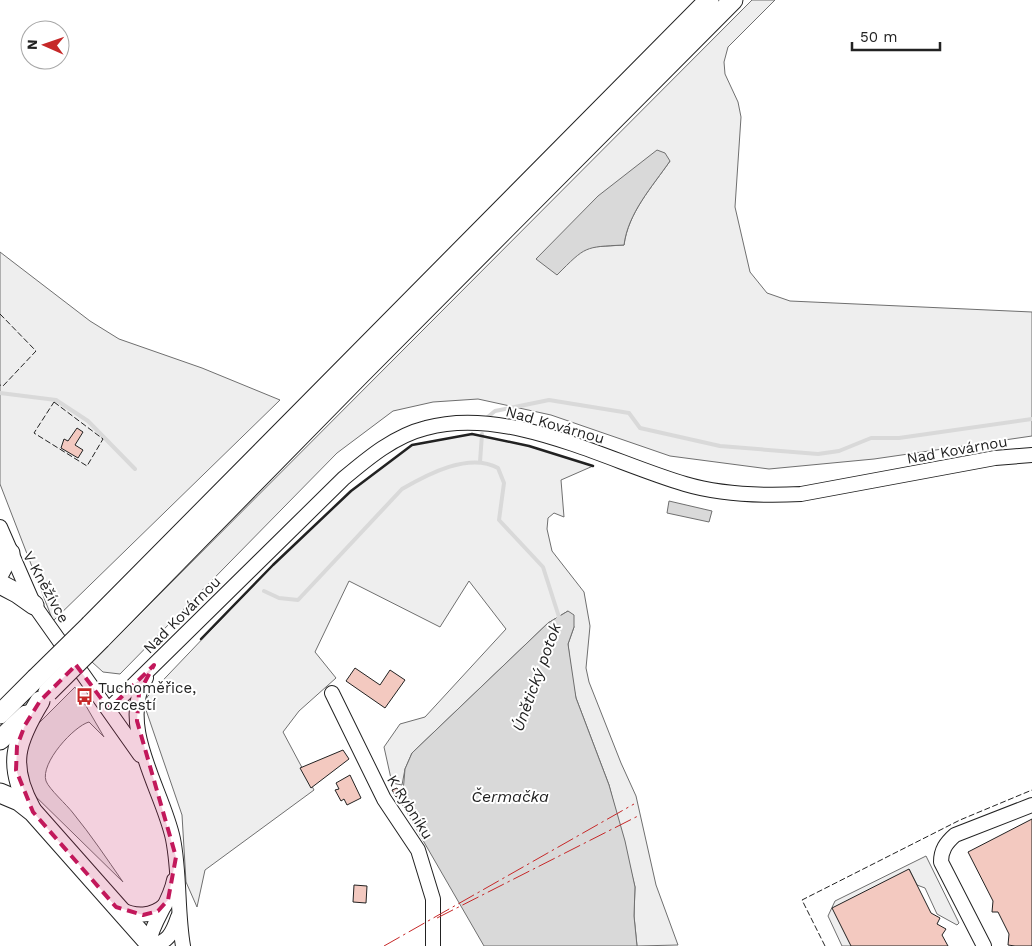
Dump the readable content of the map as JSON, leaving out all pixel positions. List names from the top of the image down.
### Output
{
  "streets": {
    "street": ["Nad Kovárnou", "V Kněžívce", "K Rybníku"]
  },
  "crossings": [
    ["Nad Kovárnou", "V Kněžívce"]
  ],
  "water": ["Únětický potok", "Čermačka"],
  "places": {
    "bus stop": ["Tuchoměřice, rozcestí"]
  },
  "scale_bar": "50 m",
  "north": "left"
}
